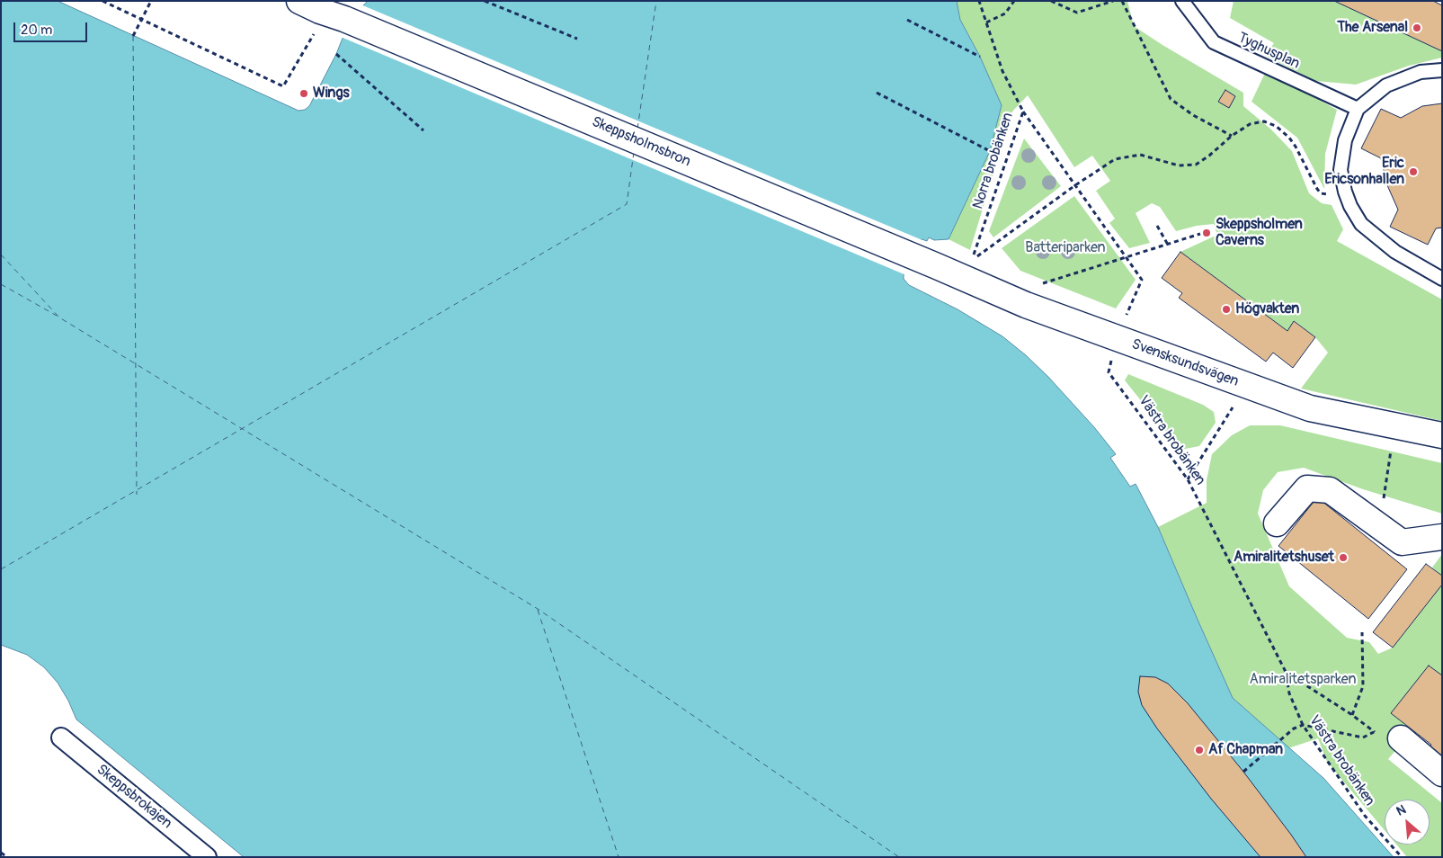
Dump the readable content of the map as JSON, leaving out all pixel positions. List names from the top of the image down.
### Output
{
  "streets": {
    "street": ["Skeppsholmsbron", "Svensksundsvägen", "Skeppsbrokajen"],
    "lane": ["Tyghusplan"],
    "path": ["Norra brobänken", "Västra brobänken"]
  },
  "crossings": [
    ["Skeppsholmsbron", "Svensksundsvägen"],
    ["Svensksundsvägen", "Västra brobänken"]
  ],
  "parks": ["Batteriparken", "Amiralitetsparken"],
  "places": [
    "The Arsenal",
    "Wings",
    "Eric Ericsonhallen",
    "Skeppsholmen Caverns",
    "Högvakten",
    "Amiralitetshuset",
    "Af Chapman"
  ],
  "scale_bar": "20 m",
  "north": "top left"
}
